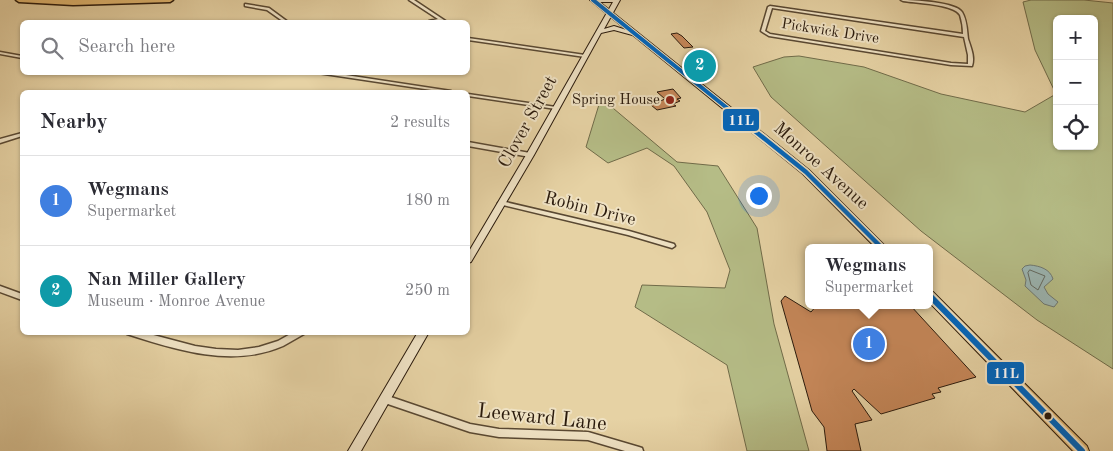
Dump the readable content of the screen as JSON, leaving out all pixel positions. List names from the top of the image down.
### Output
{
  "streets": {
    "main road": ["Clover Street", "Monroe Avenue"],
    "street": ["Pickwick Drive", "Robin Drive", "Leeward Lane"]
  },
  "crossings": [
    ["Clover Street", "Monroe Avenue"],
    ["Clover Street", "Robin Drive"]
  ],
  "places": ["Spring House"],
  "lines": ["transit line 11L"],
  "page": {
    "map_buttons": ["+", "−"],
    "search": "Search here",
    "pins": ["2", "1"],
    "heading": ["Nearby", "2 results"],
    "list": [
      {
        "mark": "1",
        "name": "Wegmans",
        "note": "Supermarket",
        "value": "180 m"
      },
      {
        "mark": "2",
        "name": "Nan Miller Gallery",
        "note": "Museum · Monroe Avenue",
        "value": "250 m"
      }
    ],
    "popup": ["Wegmans", "Supermarket"]
  }
}
